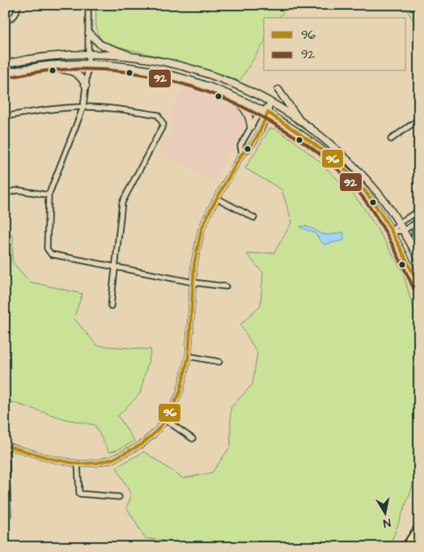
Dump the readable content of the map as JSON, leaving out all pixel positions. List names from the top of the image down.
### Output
{
  "lines": ["transit line 92", "transit line 96"],
  "legend": ["96", "92"],
  "north": "bottom"
}
